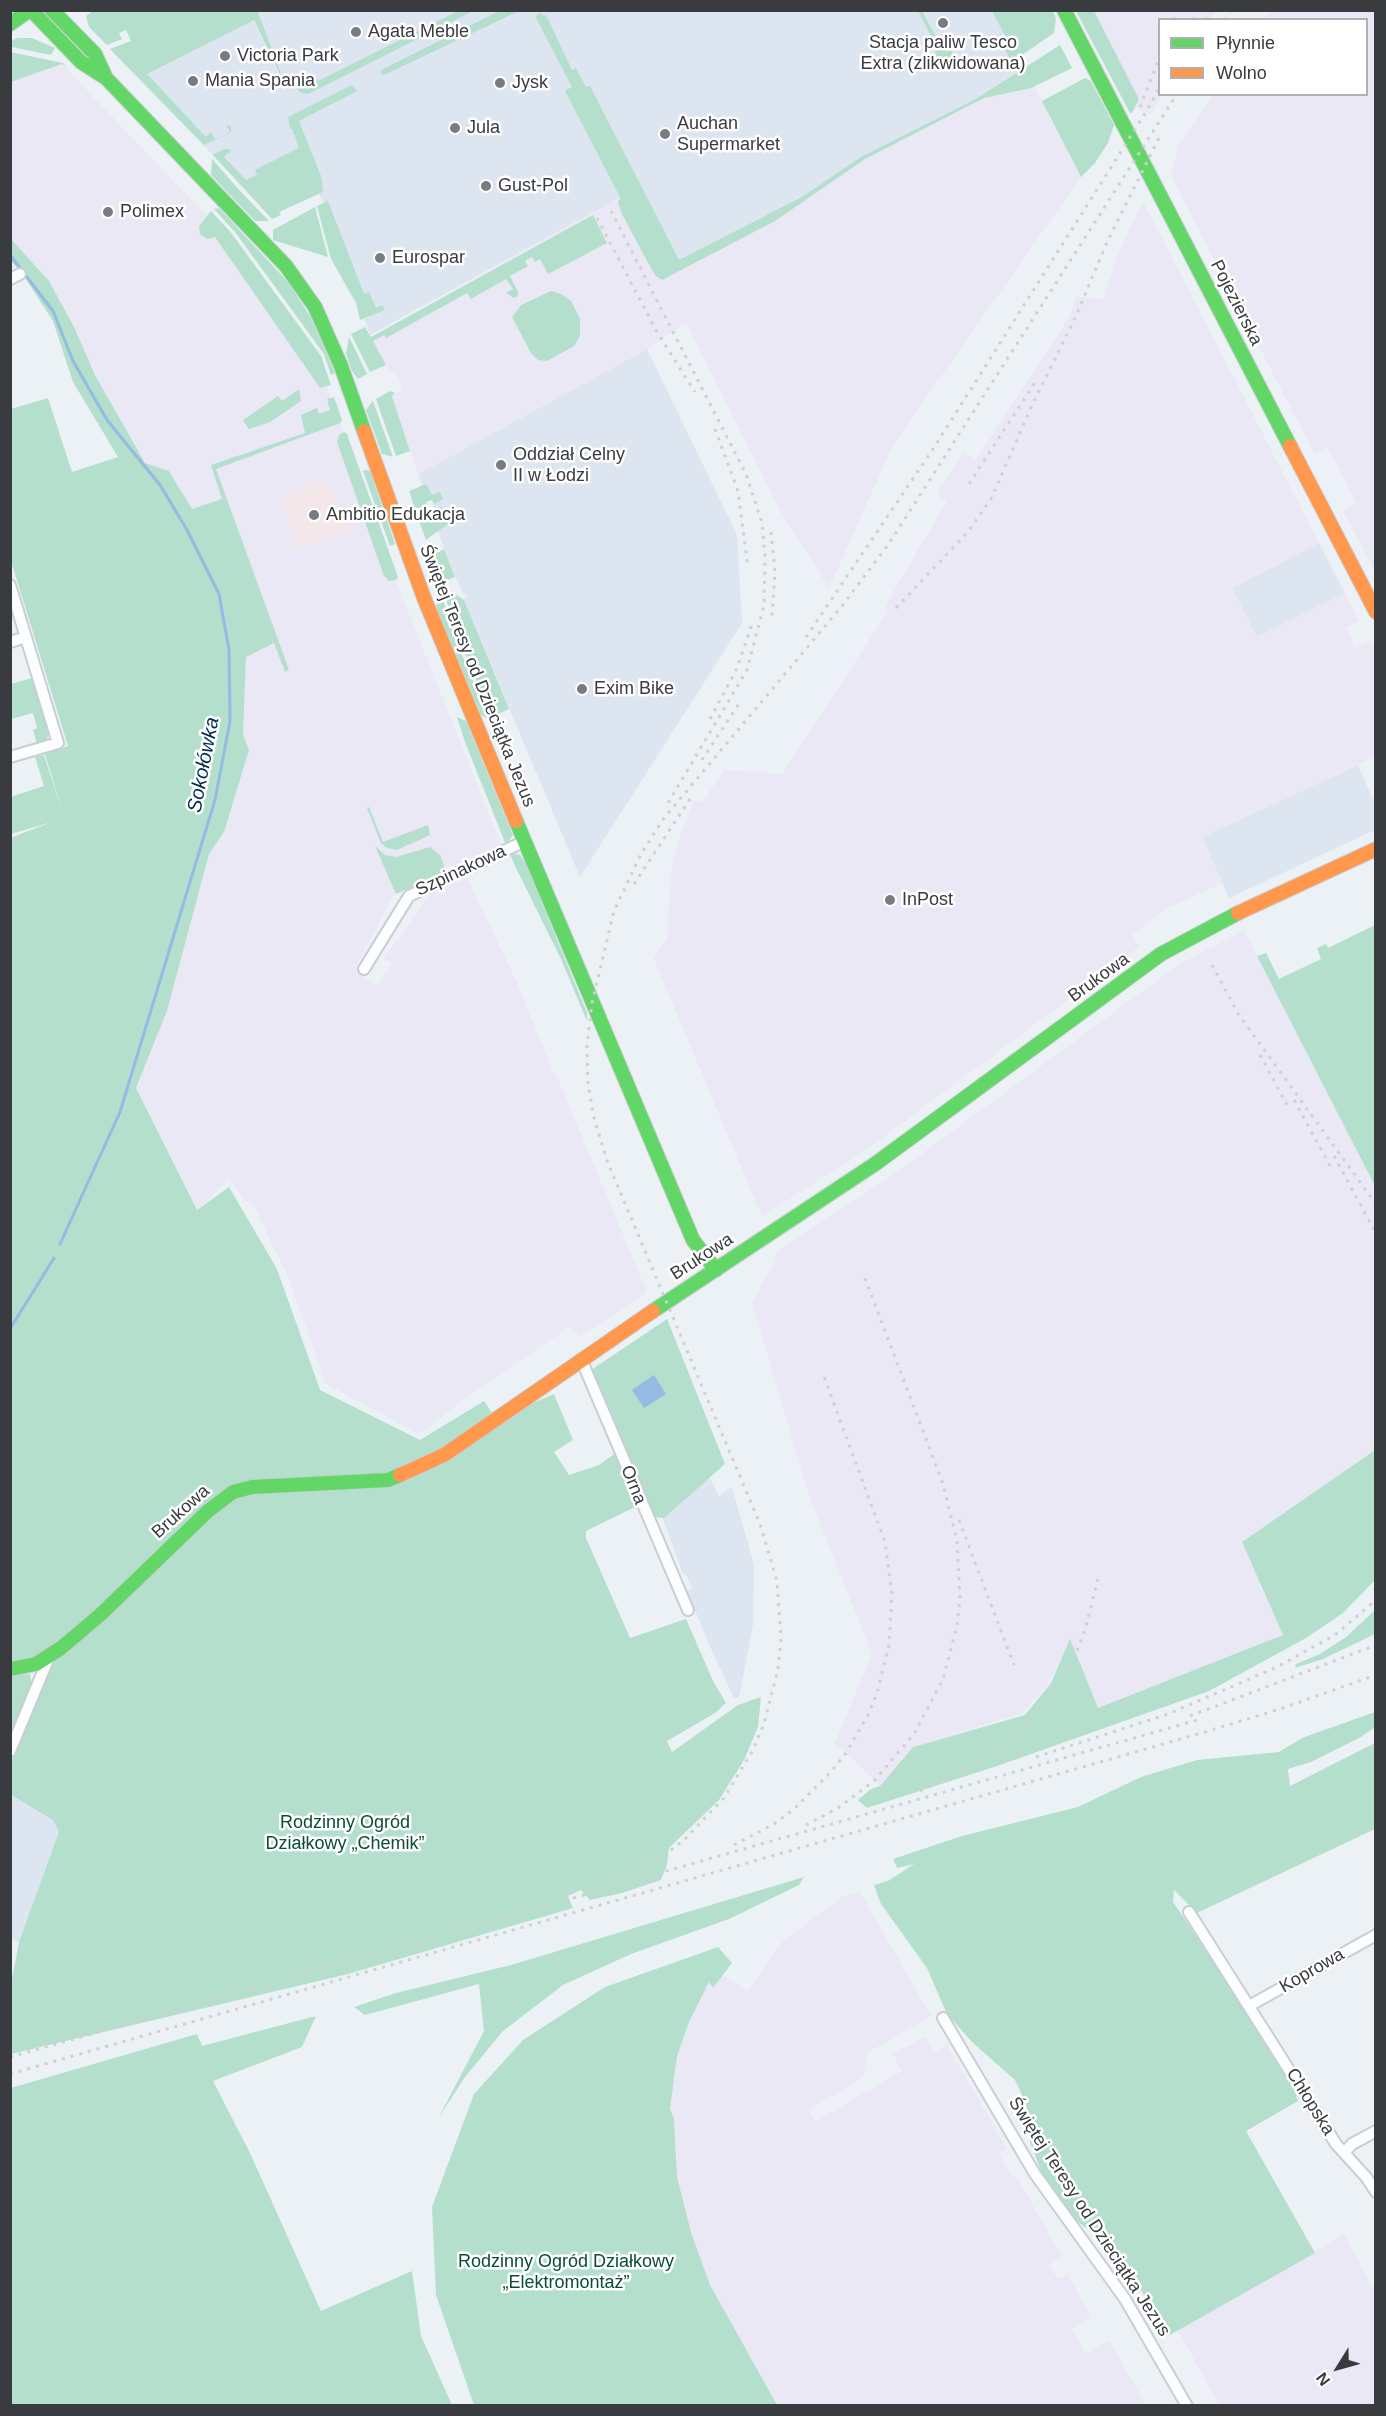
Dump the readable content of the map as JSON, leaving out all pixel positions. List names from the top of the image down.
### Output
{
  "streets": {
    "street": [
      "Pojezierska",
      "Świętej Teresy od Dzieciątka Jezus",
      "Szpinakowa",
      "Brukowa",
      "Orna",
      "Koprowa",
      "Chłopska"
    ]
  },
  "crossings": [
    ["Świętej Teresy od Dzieciątka Jezus", "Szpinakowa"],
    ["Świętej Teresy od Dzieciątka Jezus", "Brukowa"],
    ["Brukowa", "Orna"],
    ["Koprowa", "Chłopska"]
  ],
  "water": ["Sokołówka"],
  "parks": ["Rodzinny Ogród Działkowy „Chemik”", "Rodzinny Ogród Działkowy „Elektromontaż”"],
  "places": [
    "Stacja paliw Tesco Extra (zlikwidowana)",
    "Agata Meble",
    "Victoria Park",
    "Mania Spania",
    "Jysk",
    "Jula",
    "Auchan Supermarket",
    "Gust-Pol",
    "Polimex",
    "Eurospar",
    "Oddział Celny II w Łodzi",
    "Ambitio Edukacja",
    "Exim Bike",
    "InPost"
  ],
  "legend": ["Płynnie", "Wolno"],
  "north": "bottom left"
}
